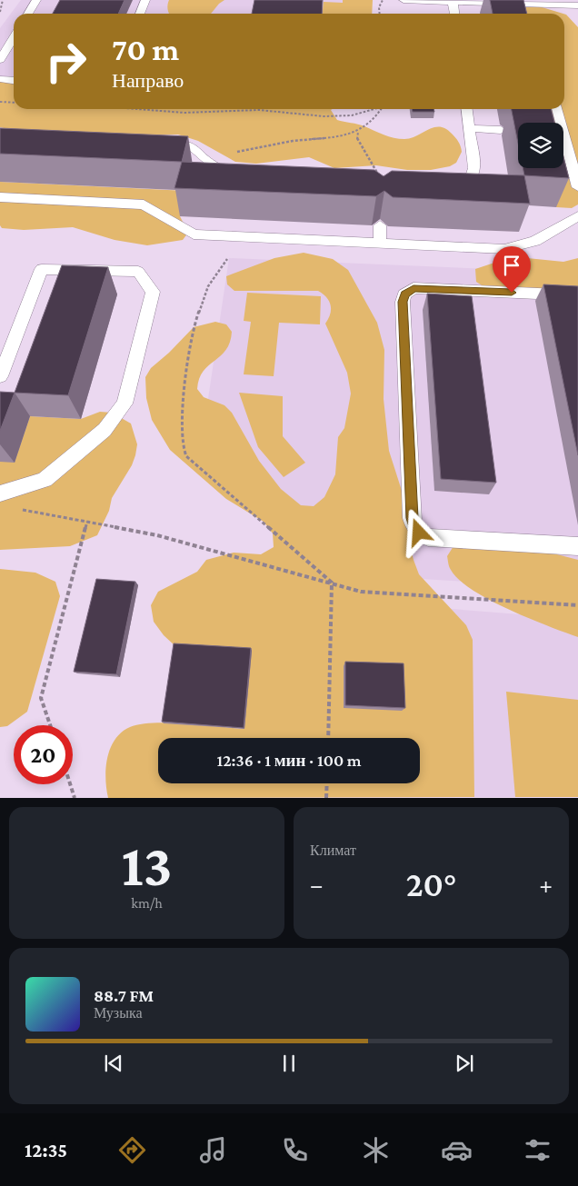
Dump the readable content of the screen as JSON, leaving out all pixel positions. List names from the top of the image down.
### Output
{
  "page": {
    "turn": ["70 m", "Направо"],
    "limit": "20",
    "trip": "12:36 · 1 мин · 100 m",
    "tile": [
      ["13", "km/h"],
      "Климат"
    ],
    "heat": ["−", "20°", "+"],
    "song": ["88.7 FM", "Музыка"],
    "tabs": "12:35"
  }
}
